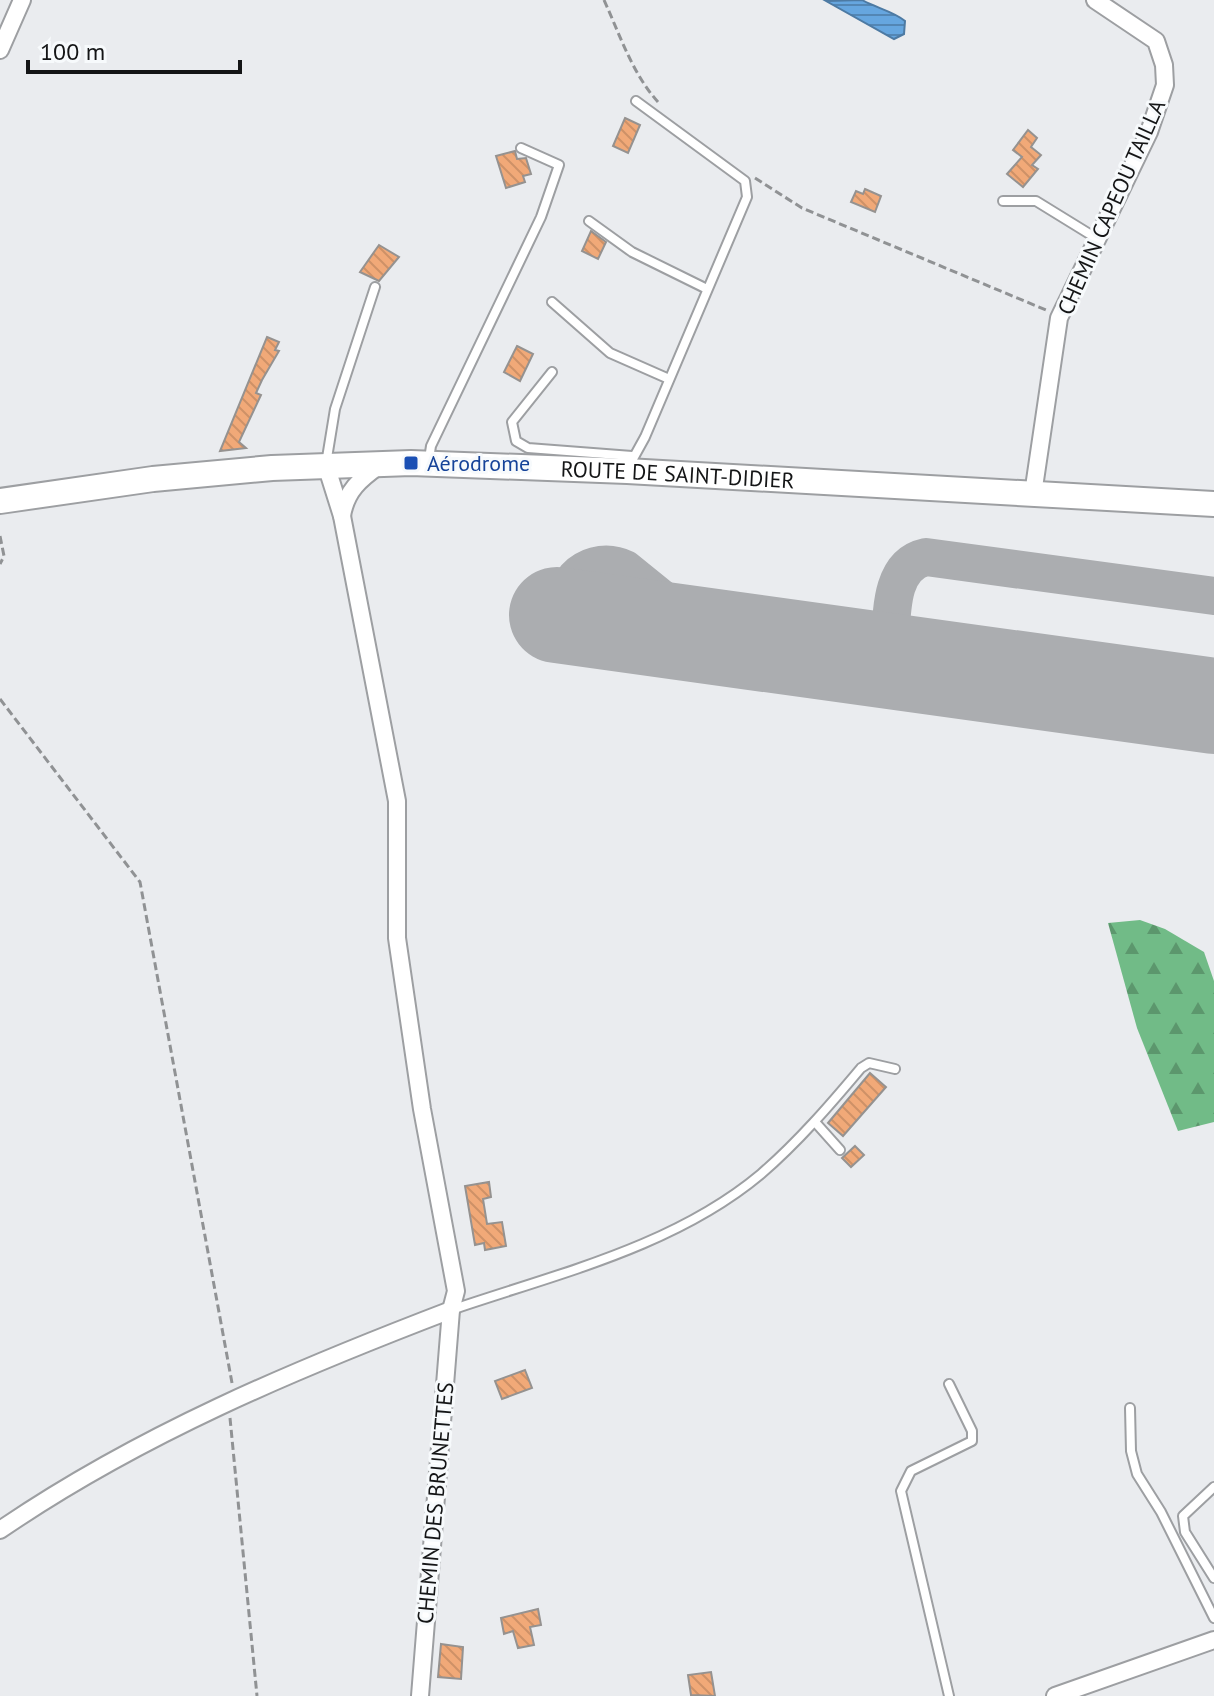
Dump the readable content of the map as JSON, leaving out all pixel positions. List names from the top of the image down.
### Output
{
  "streets": {
    "main road": ["ROUTE DE SAINT-DIDIER"],
    "street": ["CHEMIN CAPEOU TAILLA", "CHEMIN DES BRUNETTES"]
  },
  "crossings": [
    ["CHEMIN CAPEOU TAILLA", "ROUTE DE SAINT-DIDIER"],
    ["ROUTE DE SAINT-DIDIER", "CHEMIN DES BRUNETTES"]
  ],
  "places": {
    "transit": ["Aérodrome"]
  },
  "scale_bar": "100 m"
}
